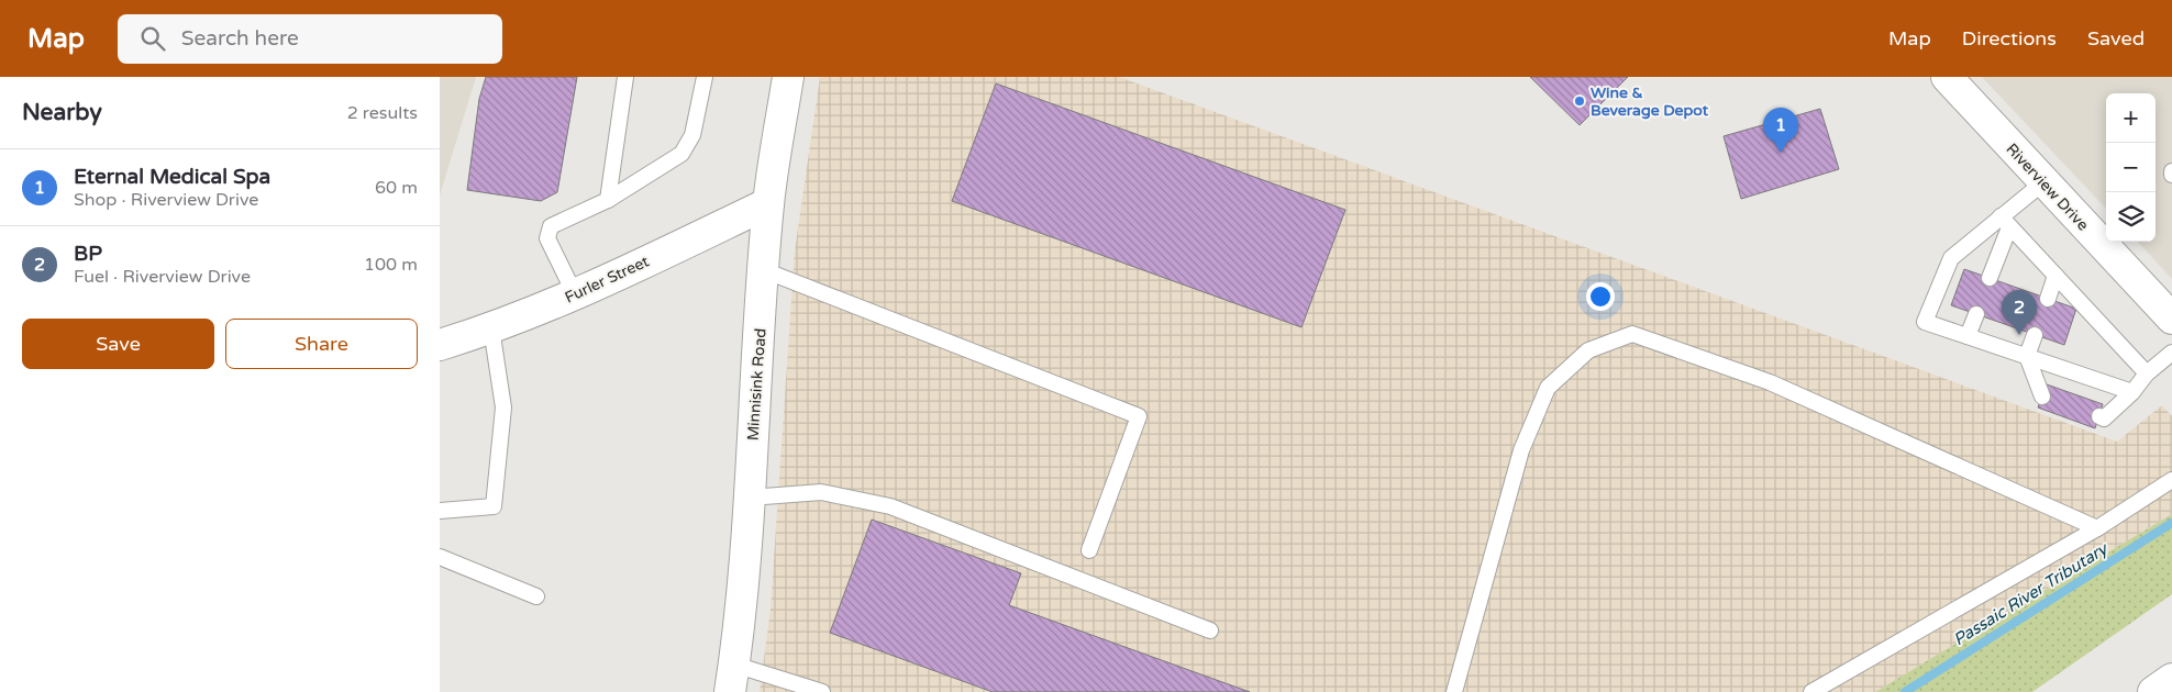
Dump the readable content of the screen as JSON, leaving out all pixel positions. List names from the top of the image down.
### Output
{
  "streets": {
    "main road": ["Riverview Drive", "Furler Street", "Minnisink Road"]
  },
  "crossings": [
    ["Furler Street", "Minnisink Road"]
  ],
  "water": ["Passaic River Tributary"],
  "places": ["Wine & Beverage Depot"],
  "page": {
    "header": "Map",
    "search": "Search here",
    "nav": ["Map", "Directions", "Saved"],
    "heading": ["Nearby", "2 results"],
    "map_buttons": ["+", "−"],
    "pins": ["1", "2"],
    "list": [
      {
        "mark": "1",
        "name": "Eternal Medical Spa",
        "note": "Shop · Riverview Drive",
        "value": "60 m"
      },
      {
        "mark": "2",
        "name": "BP",
        "note": "Fuel · Riverview Drive",
        "value": "100 m"
      }
    ],
    "buttons": ["Save", "Share"]
  }
}
